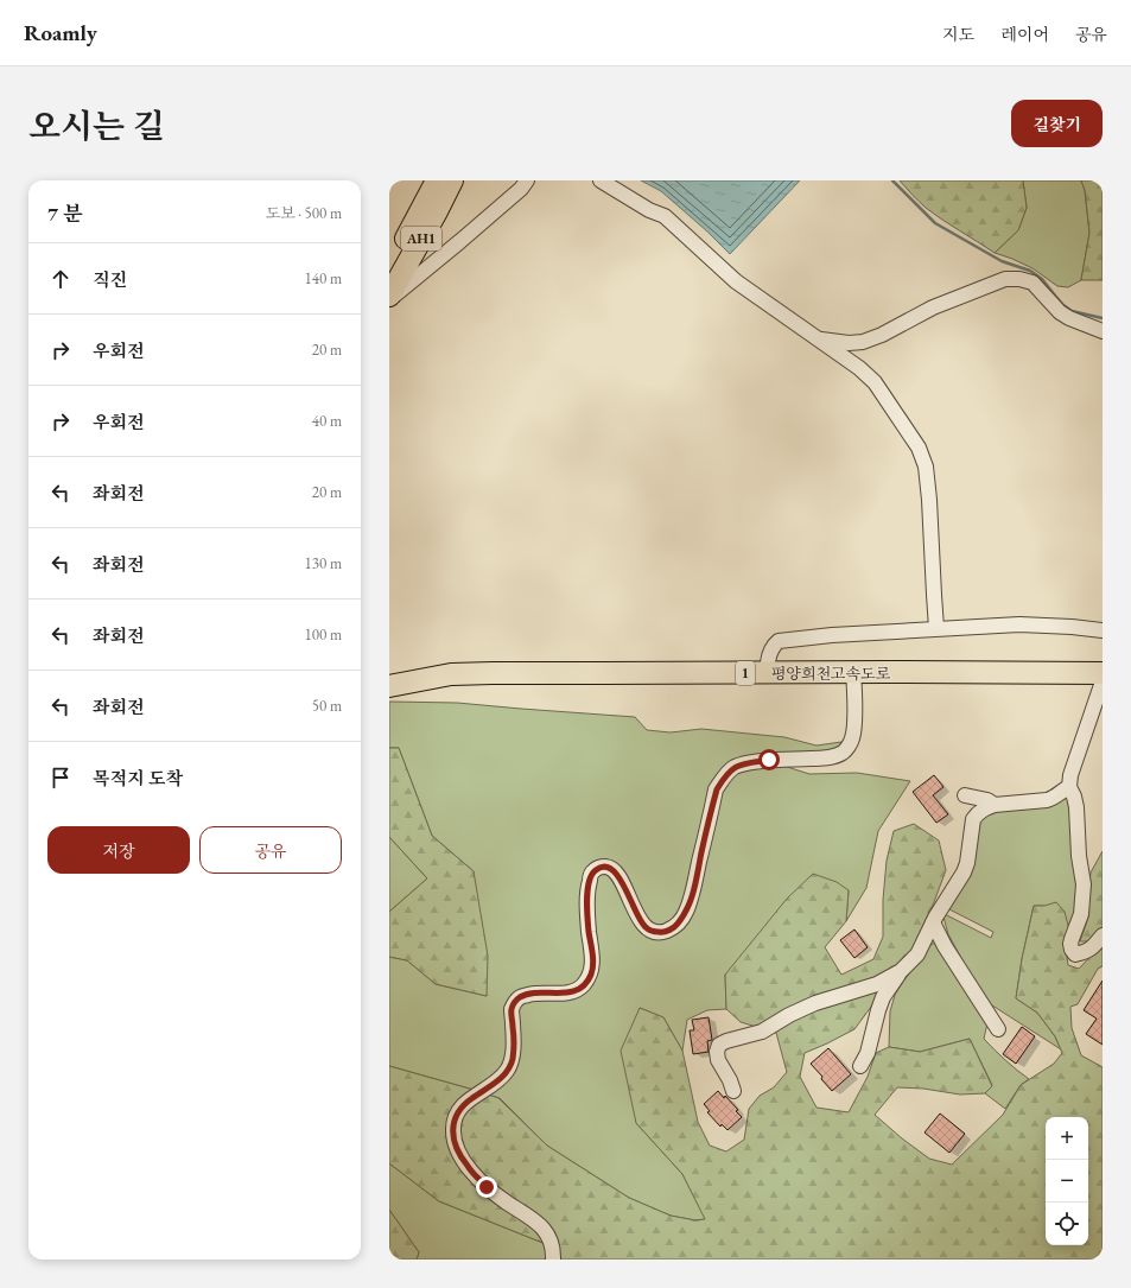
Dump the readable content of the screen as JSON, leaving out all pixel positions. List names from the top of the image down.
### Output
{
  "streets": {
    "highway": ["AH1", "1", "평양희천고속도로"]
  },
  "page": {
    "header": "Roamly",
    "nav": ["지도", "레이어", "공유"],
    "title": "오시는 길",
    "buttons": [
      "길찾기",
      ["저장", "공유"]
    ],
    "heading": ["7 분", "도보 · 500 m"],
    "list": [
      ["직진", "140 m"],
      ["우회전", "20 m"],
      ["우회전", "40 m"],
      ["좌회전", "20 m"],
      ["좌회전", "130 m"],
      ["좌회전", "100 m"],
      ["좌회전", "50 m"],
      "목적지 도착"
    ],
    "map_buttons": ["+", "−"]
  }
}
